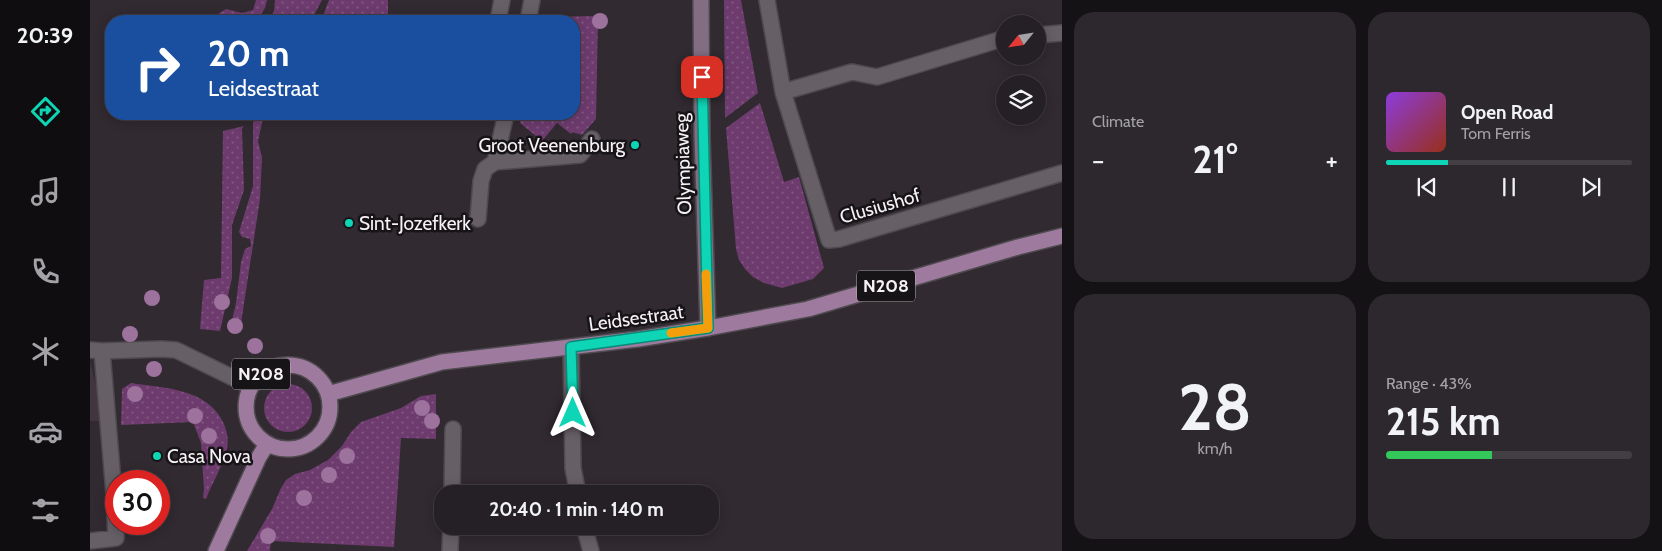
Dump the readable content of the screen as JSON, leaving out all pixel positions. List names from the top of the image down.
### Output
{
  "streets": {
    "main road": ["Olympiaweg", "N208", "Leidsestraat"],
    "street": ["Clusiushof"]
  },
  "crossings": [
    ["Olympiaweg", "Leidsestraat"],
    ["N208", "Leidsestraat"]
  ],
  "places": ["Groot Veenenburg", "Sint-Jozefkerk", "Casa Nova"],
  "north": "bottom left",
  "page": {
    "tabs": "20:39",
    "tile": [
      "Climate",
      ["28", "km/h"],
      ["Range · 43%", "215 km"]
    ],
    "turn": ["20 m", "Leidsestraat"],
    "song": ["Open Road", "Tom Ferris"],
    "heat": ["−", "21°", "+"],
    "limit": "30",
    "trip": "20:40 · 1 min · 140 m"
  }
}
